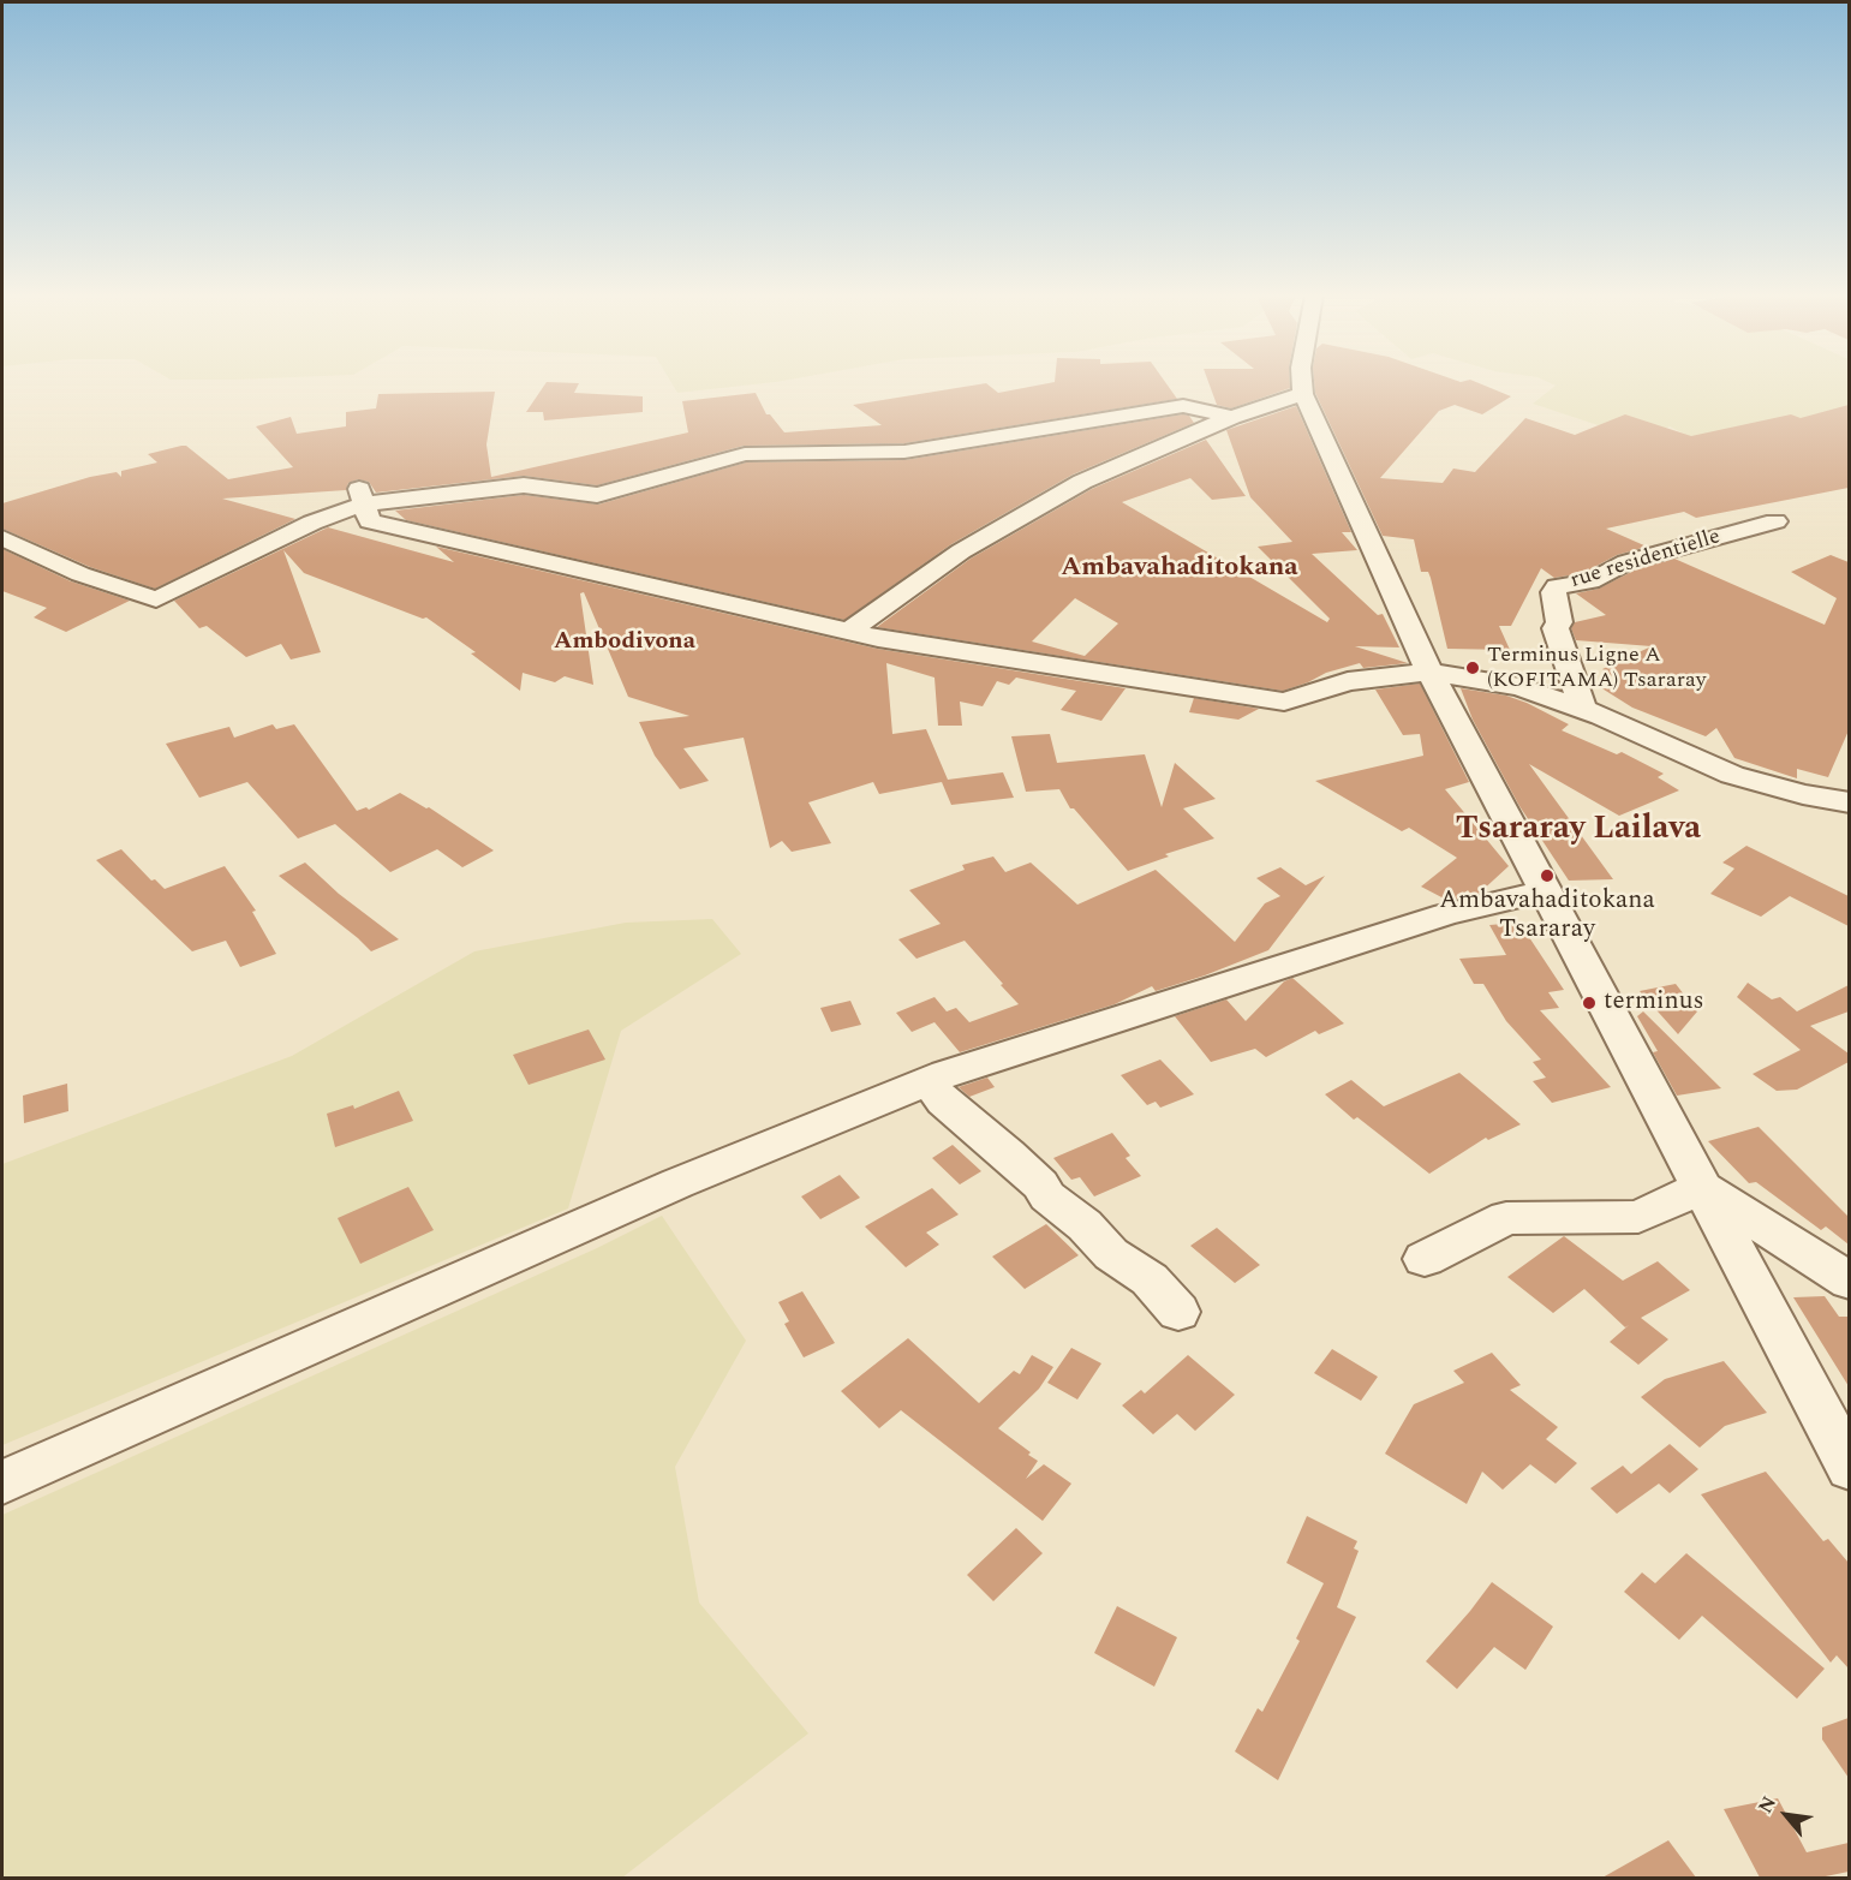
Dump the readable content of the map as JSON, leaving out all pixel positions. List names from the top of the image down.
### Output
{
  "streets": {
    "street": ["rue residentielle"]
  },
  "districts": ["Ambavahaditokana", "Ambodivona", "Tsararay Lailava"],
  "places": ["Terminus Ligne A (KOFITAMA) Tsararay", "Ambavahaditokana Tsararay", "terminus"],
  "north": "top left"
}
